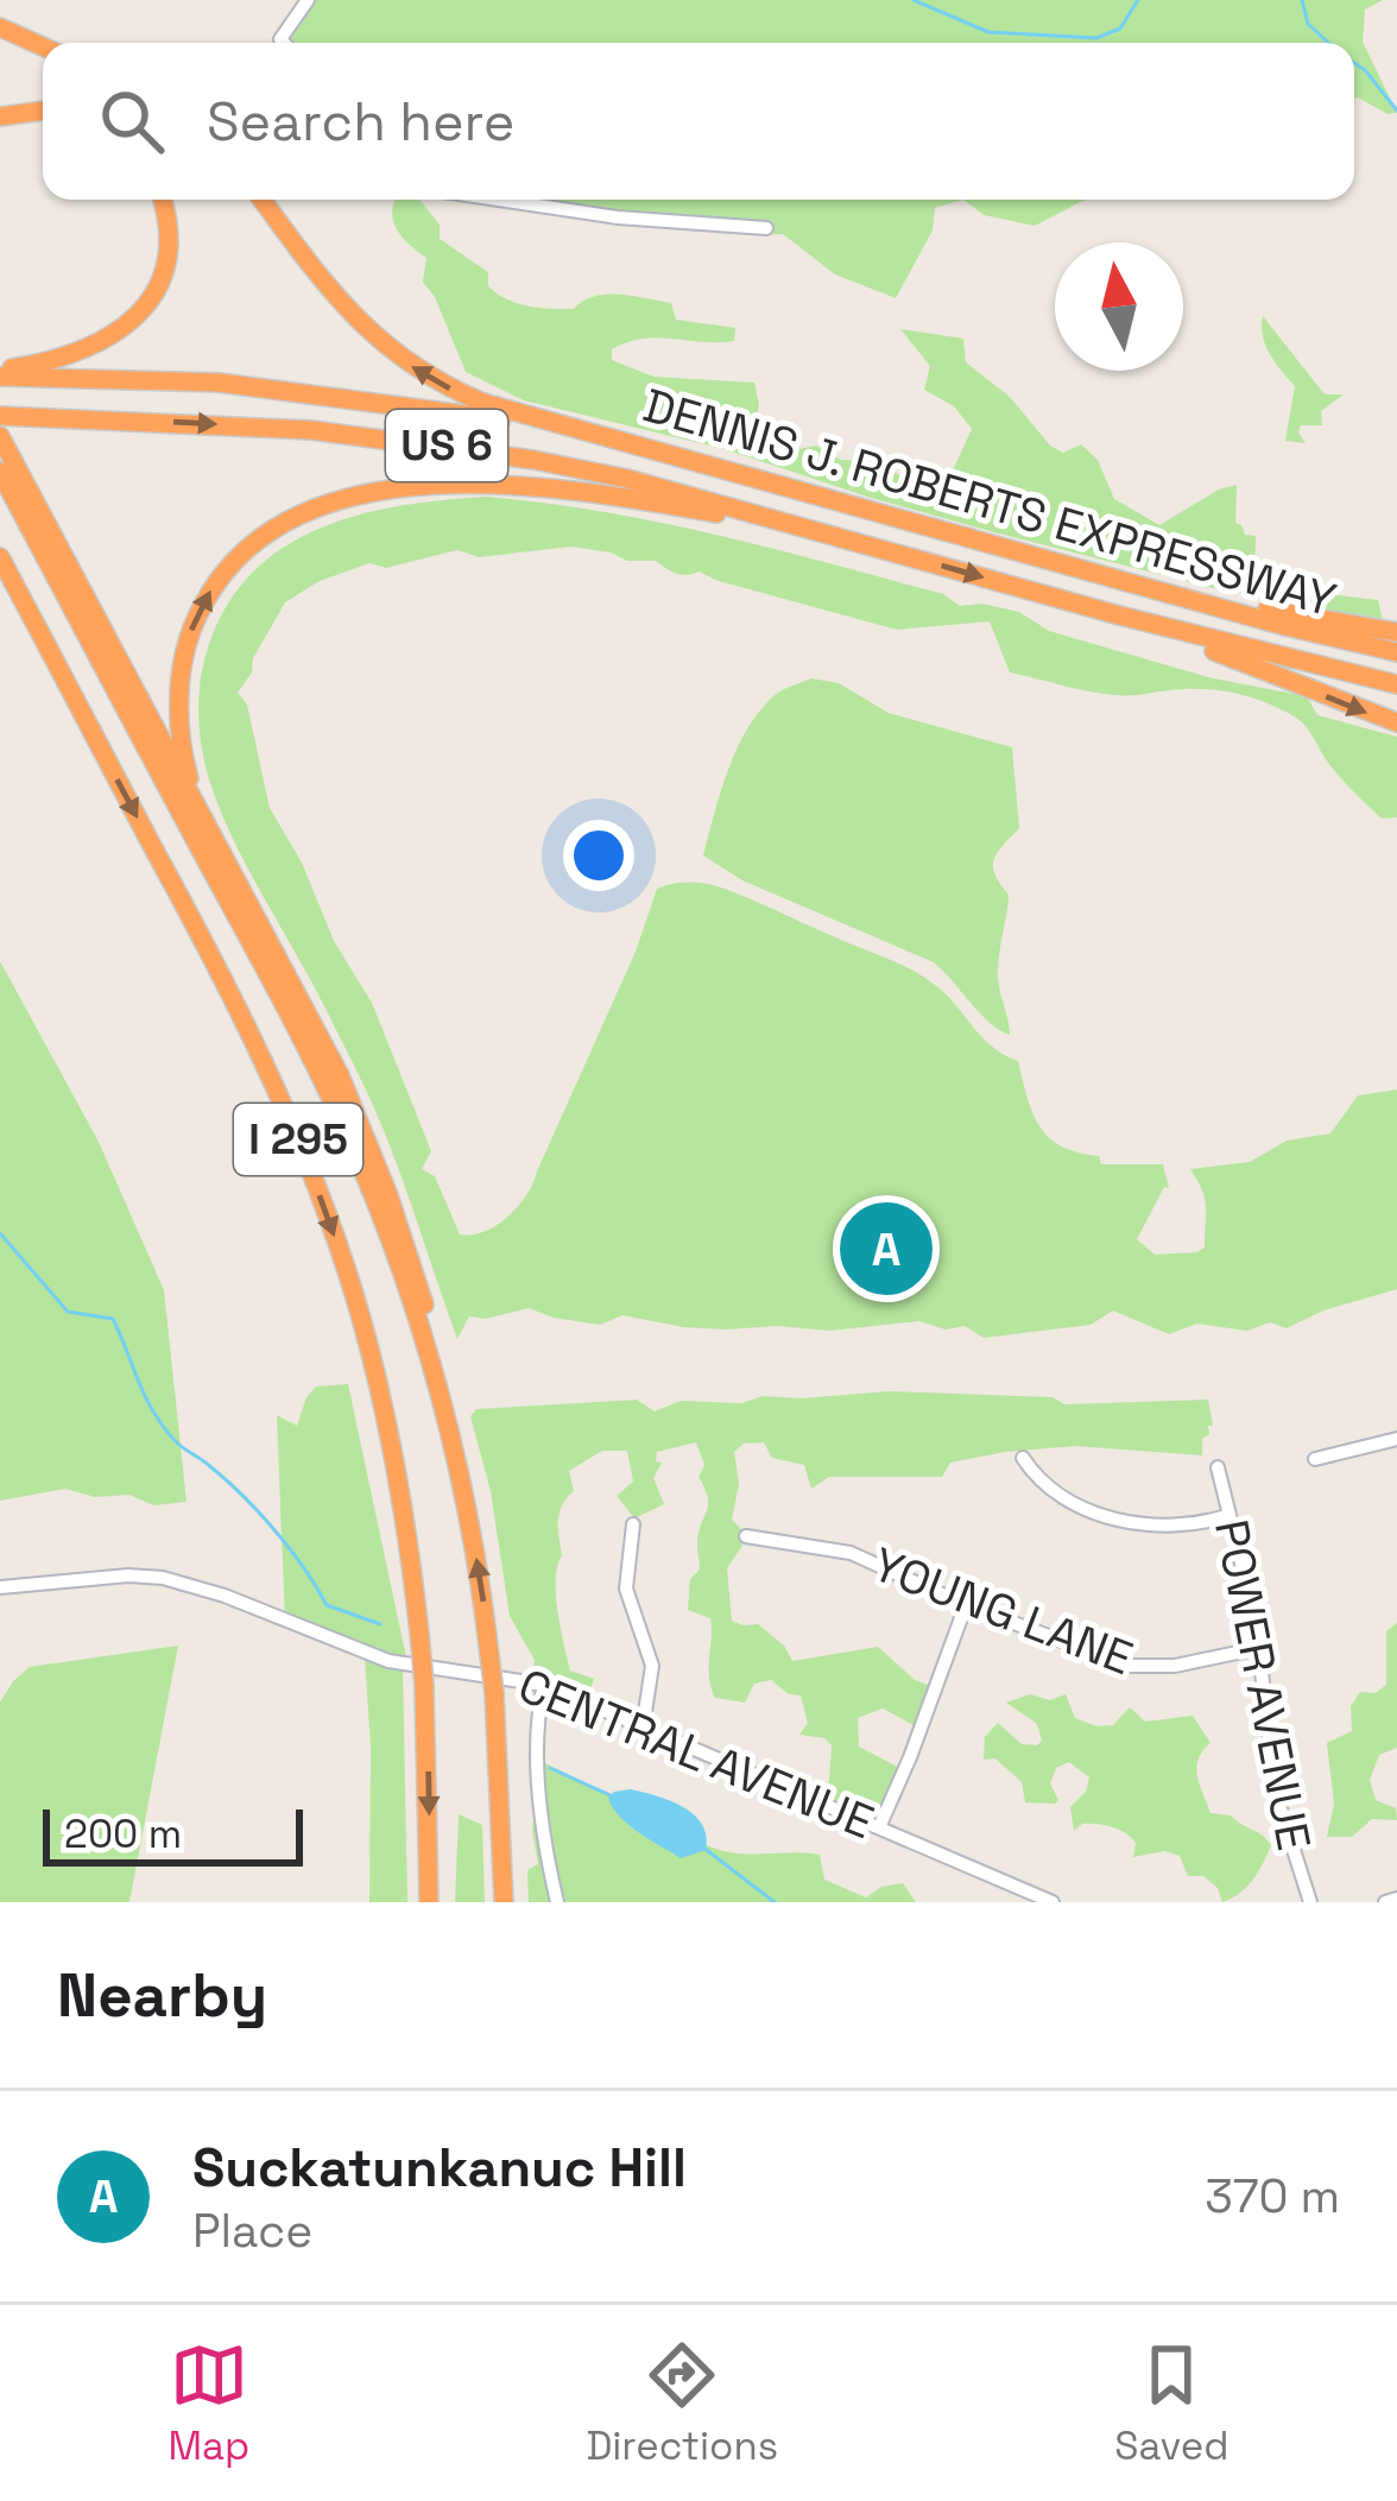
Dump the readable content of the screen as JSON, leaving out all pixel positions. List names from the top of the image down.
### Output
{
  "streets": {
    "highway": ["US 6", "DENNIS J. ROBERTS EXPRESSWAY", "I 295"],
    "street": ["YOUNG LANE", "POWER AVENUE", "CENTRAL AVENUE"]
  },
  "crossings": [
    ["US 6", "DENNIS J. ROBERTS EXPRESSWAY"],
    ["YOUNG LANE", "POWER AVENUE"]
  ],
  "scale_bar": "200 m",
  "north": "top",
  "page": {
    "search": "Search here",
    "pins": "A",
    "scale": "200 m",
    "heading": "Nearby",
    "list": [
      {
        "mark": "A",
        "name": "Suckatunkanuc Hill",
        "note": "Place",
        "value": "370 m"
      }
    ],
    "nav": ["Map", "Directions", "Saved"]
  }
}
